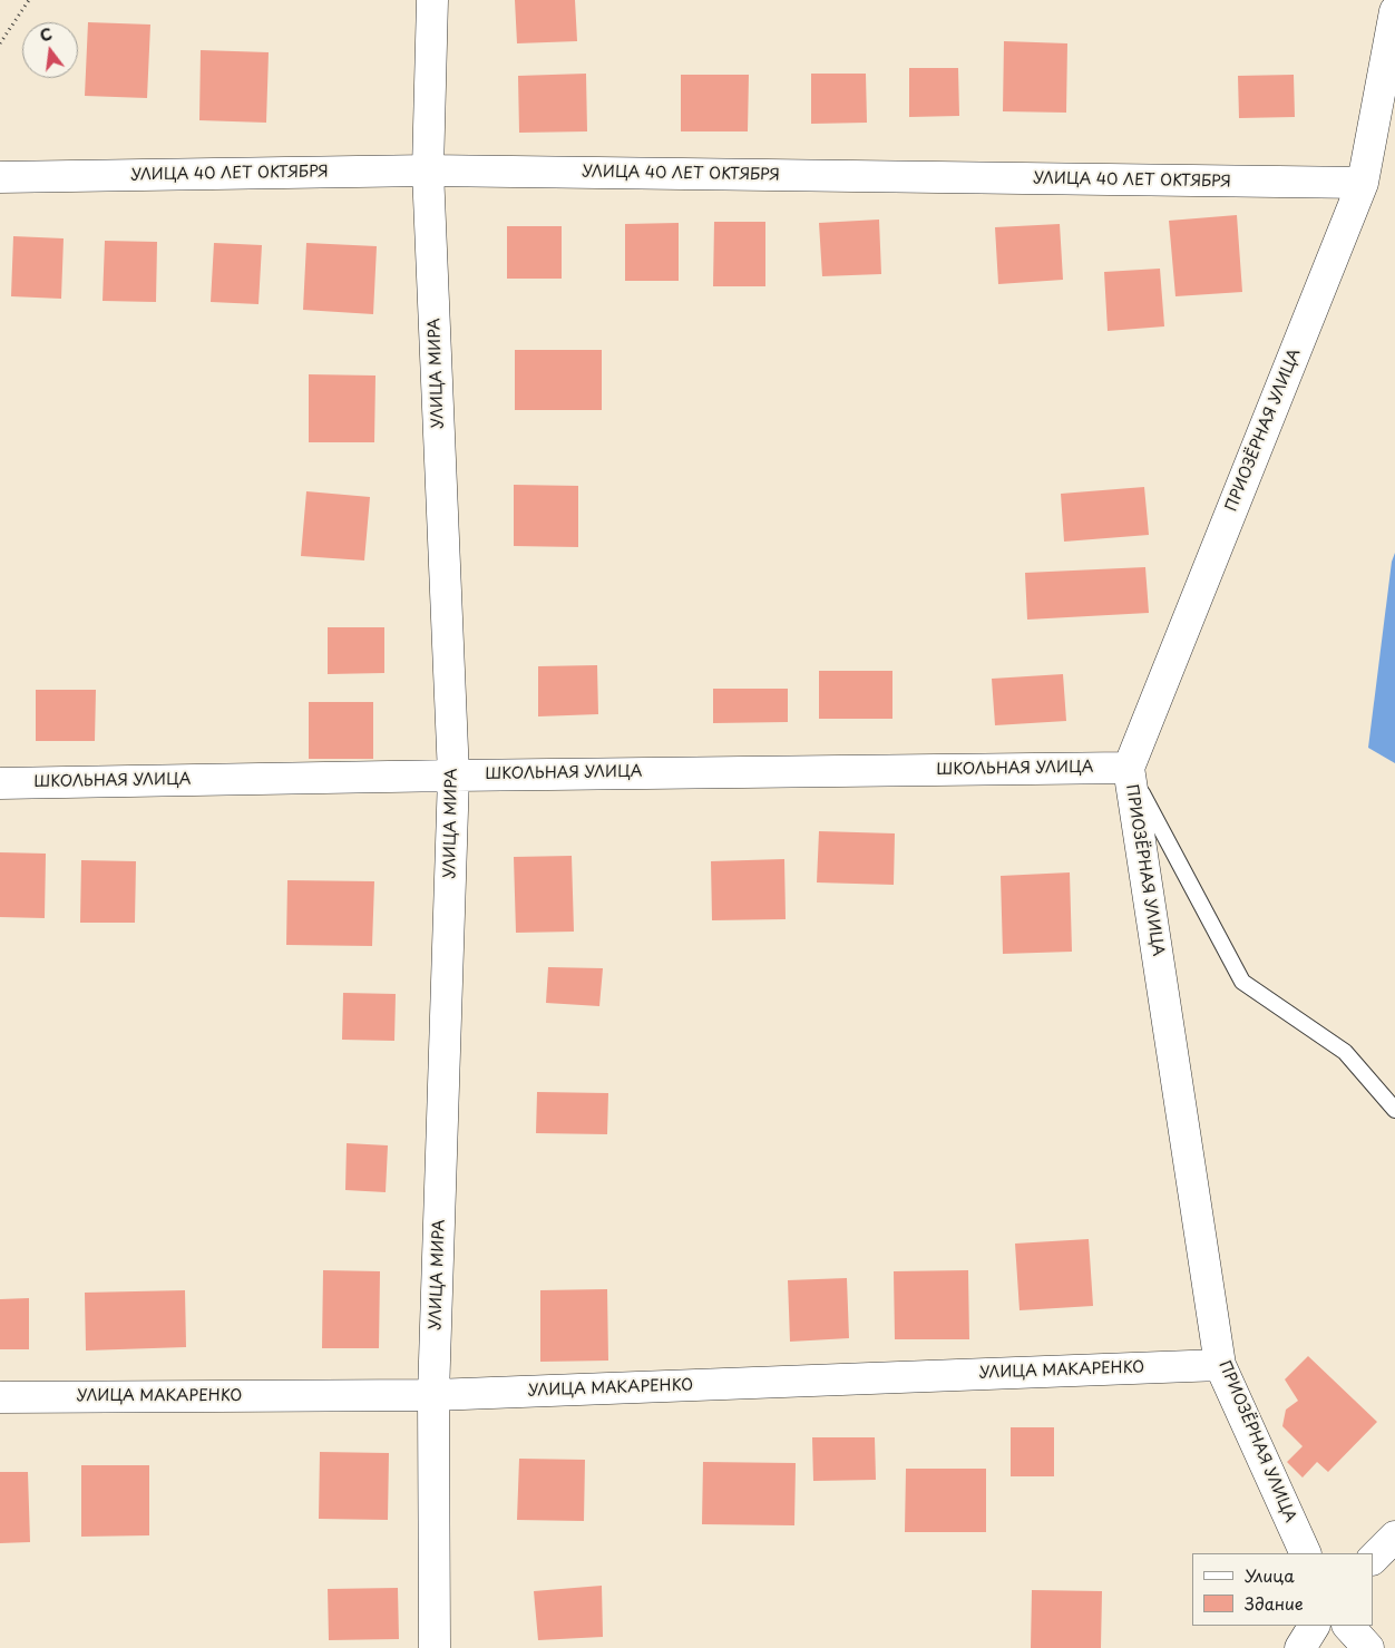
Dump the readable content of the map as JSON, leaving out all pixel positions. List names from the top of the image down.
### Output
{
  "streets": {
    "street": [
      "УЛИЦА 40 ЛЕТ ОКТЯБРЯ",
      "УЛИЦА МИРА",
      "ПРИОЗЁРНАЯ УЛИЦА",
      "ШКОЛЬНАЯ УЛИЦА",
      "УЛИЦА МАКАРЕНКО"
    ]
  },
  "crossings": [
    ["УЛИЦА 40 ЛЕТ ОКТЯБРЯ", "УЛИЦА МИРА"],
    ["УЛИЦА 40 ЛЕТ ОКТЯБРЯ", "ПРИОЗЁРНАЯ УЛИЦА"],
    ["УЛИЦА МИРА", "ШКОЛЬНАЯ УЛИЦА"],
    ["УЛИЦА МИРА", "УЛИЦА МАКАРЕНКО"],
    ["ПРИОЗЁРНАЯ УЛИЦА", "ШКОЛЬНАЯ УЛИЦА"],
    ["ПРИОЗЁРНАЯ УЛИЦА", "УЛИЦА МАКАРЕНКО"]
  ],
  "legend": ["Улица", "Здание"],
  "north": "top"
}
